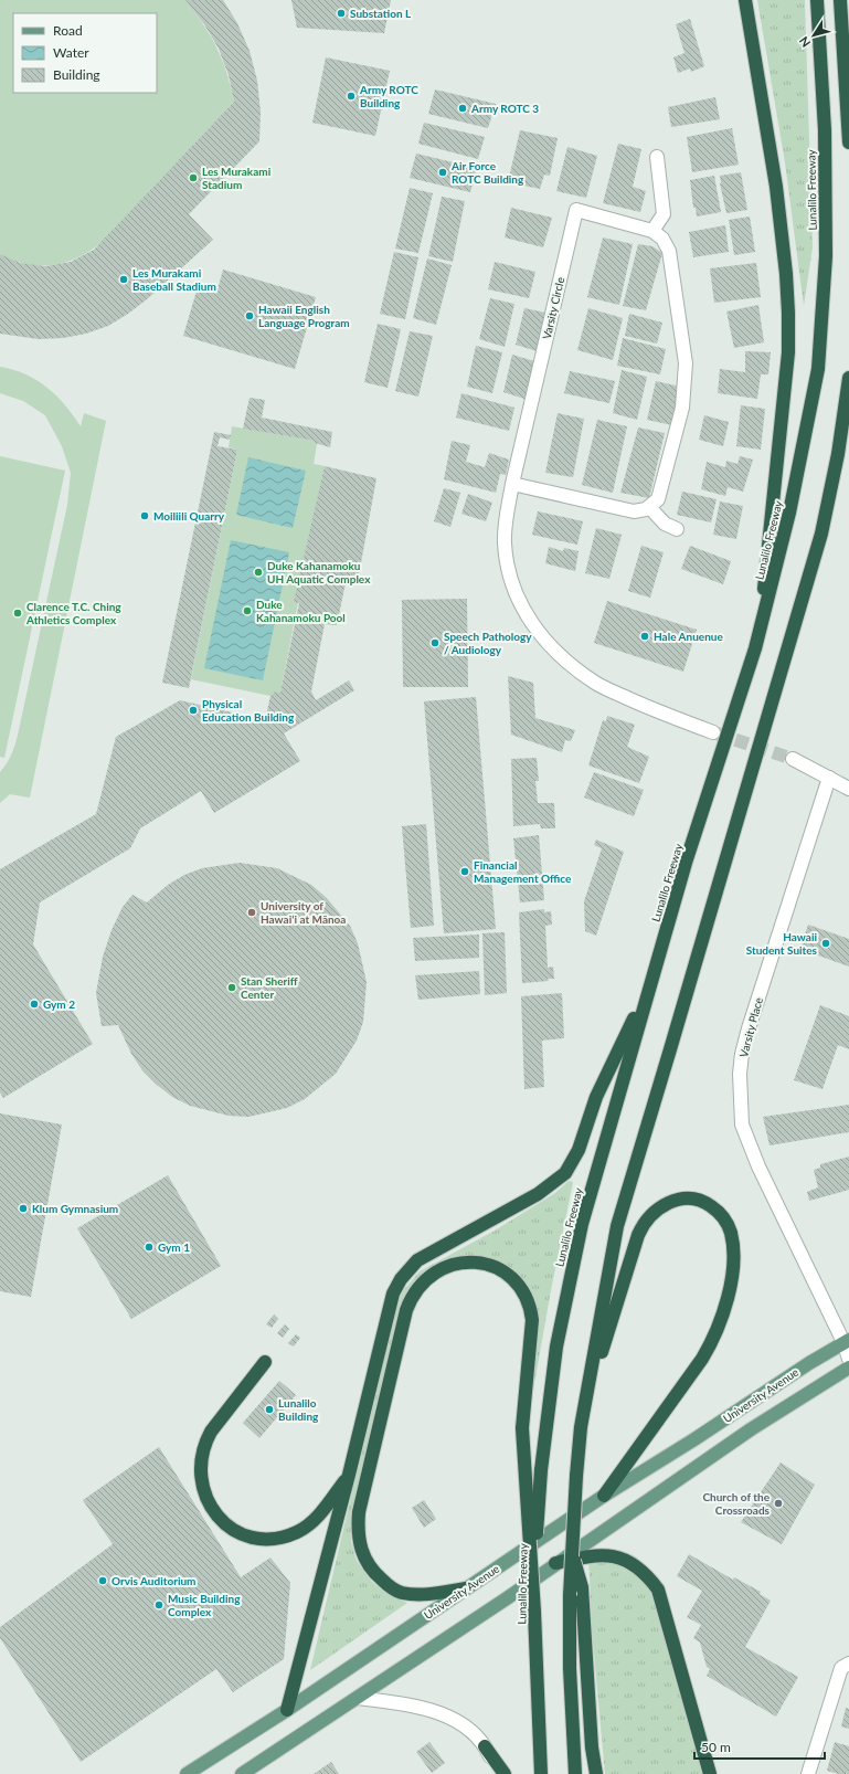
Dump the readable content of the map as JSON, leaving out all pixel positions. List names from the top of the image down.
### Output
{
  "streets": {
    "highway": ["Lunalilo Freeway"],
    "main road": ["University Avenue"],
    "street": ["Varsity Circle", "Varsity Place"]
  },
  "crossings": [
    ["Varsity Place", "University Avenue"]
  ],
  "places": [
    "Substation L",
    "Army ROTC Building",
    "Army ROTC 3",
    "Air Force ROTC Building",
    "Les Murakami Stadium",
    "Les Murakami Baseball Stadium",
    "Hawaii English Language Program",
    "Moiliili Quarry",
    "Duke Kahanamoku UH Aquatic Complex",
    "Duke Kahanamoku Pool",
    "Clarence T.C. Ching Athletics Complex",
    "Hale Anuenue",
    "Speech Pathology / Audiology",
    "Physical Education Building",
    "Financial Management Office",
    "University of Hawaiʻi at Mānoa",
    "Hawaii Student Suites",
    "Stan Sheriff Center",
    "Gym 2",
    "Klum Gymnasium",
    "Gym 1",
    "Lunalilo Building",
    "Church of the Crossroads",
    "Orvis Auditorium",
    "Music Building Complex"
  ],
  "legend": ["Road", "Water", "Building"],
  "scale_bar": "50 m",
  "north": "bottom left"
}
